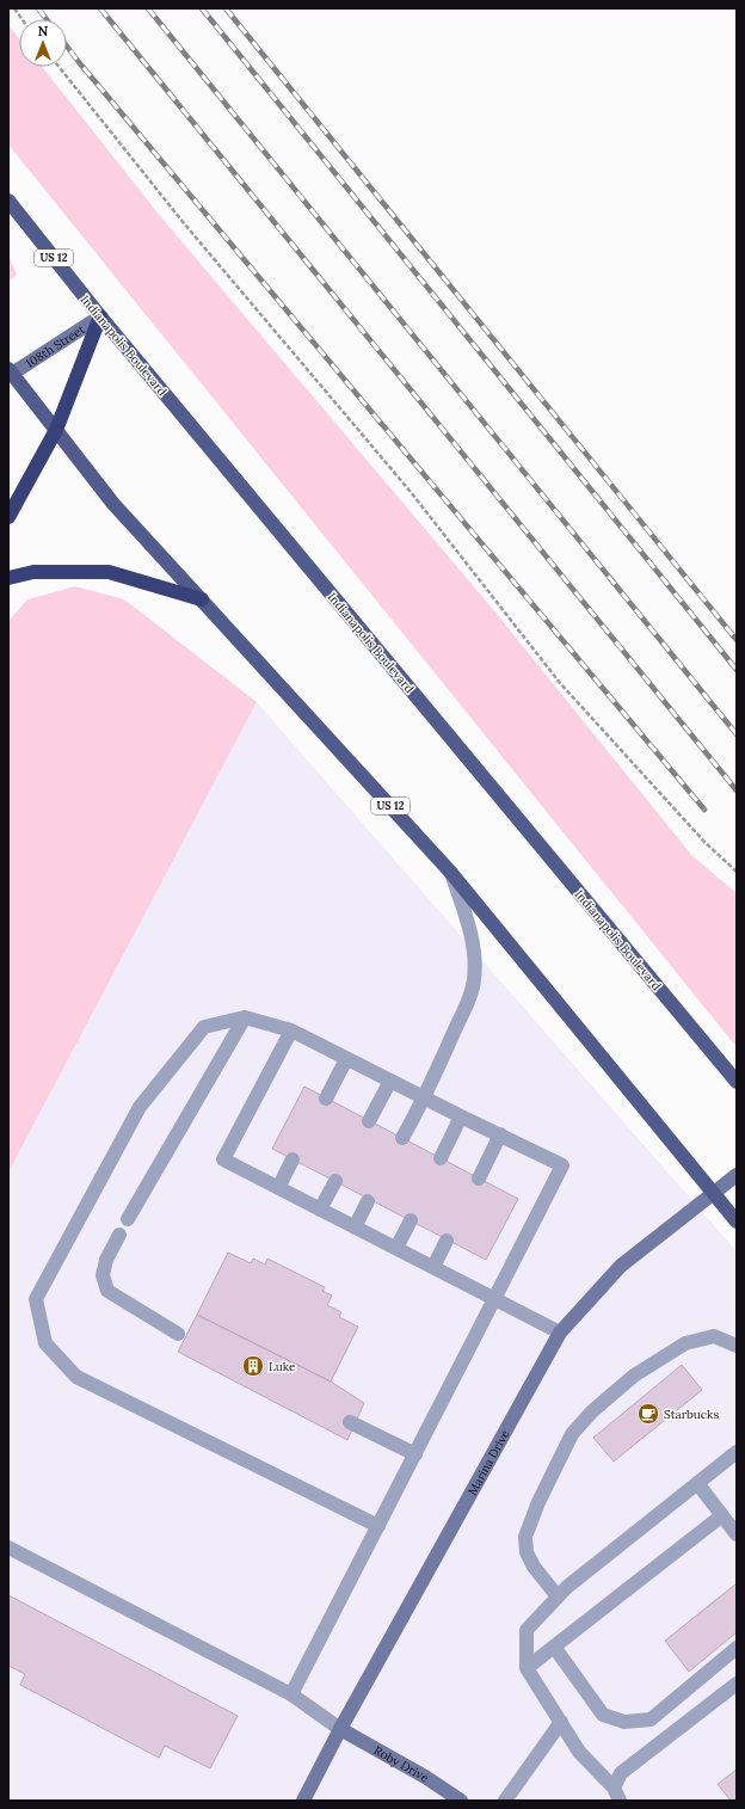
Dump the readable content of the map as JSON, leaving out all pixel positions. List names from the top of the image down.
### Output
{
  "streets": {
    "main road": ["US 12", "Indianapolis Boulevard"],
    "street": ["108th Street", "Marina Drive", "Roby Drive"]
  },
  "crossings": [
    ["US 12", "108th Street"],
    ["US 12", "Marina Drive"],
    ["Indianapolis Boulevard", "108th Street"],
    ["Marina Drive", "Roby Drive"]
  ],
  "places": {
    "building": ["Luke"],
    "cafe": ["Starbucks"]
  },
  "north": "top"
}
